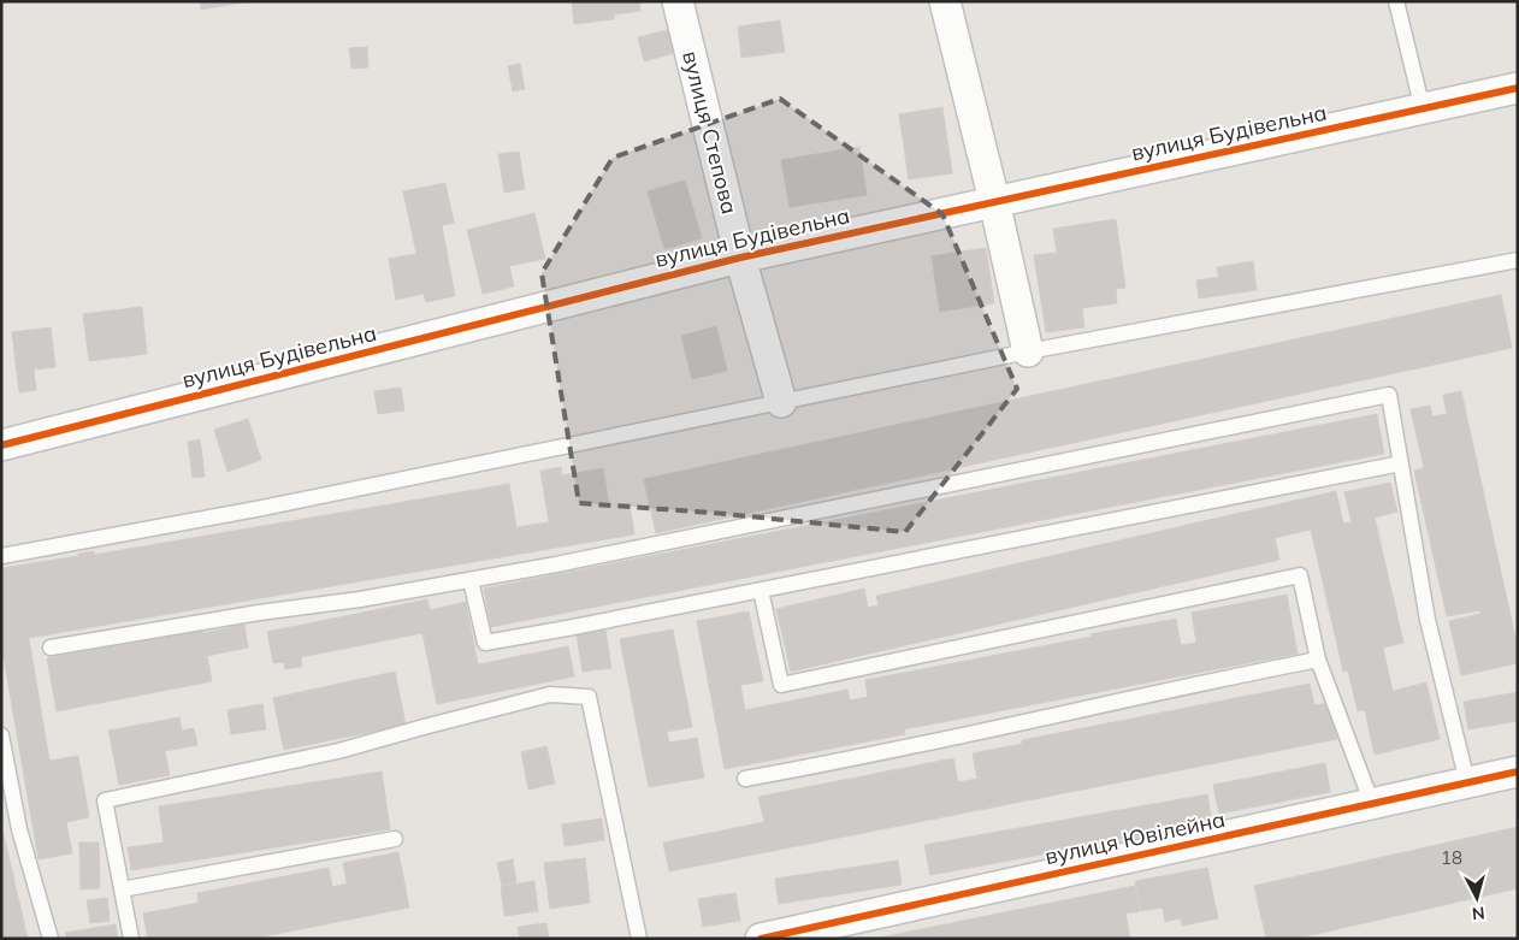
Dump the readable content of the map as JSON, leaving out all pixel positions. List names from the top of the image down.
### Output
{
  "streets": {
    "street": ["вулиця Степова", "вулиця Будівельна", "вулиця Ювілейна"]
  },
  "crossings": [
    ["вулиця Степова", "вулиця Будівельна"]
  ],
  "house_numbers": ["18"],
  "north": "bottom"
}
